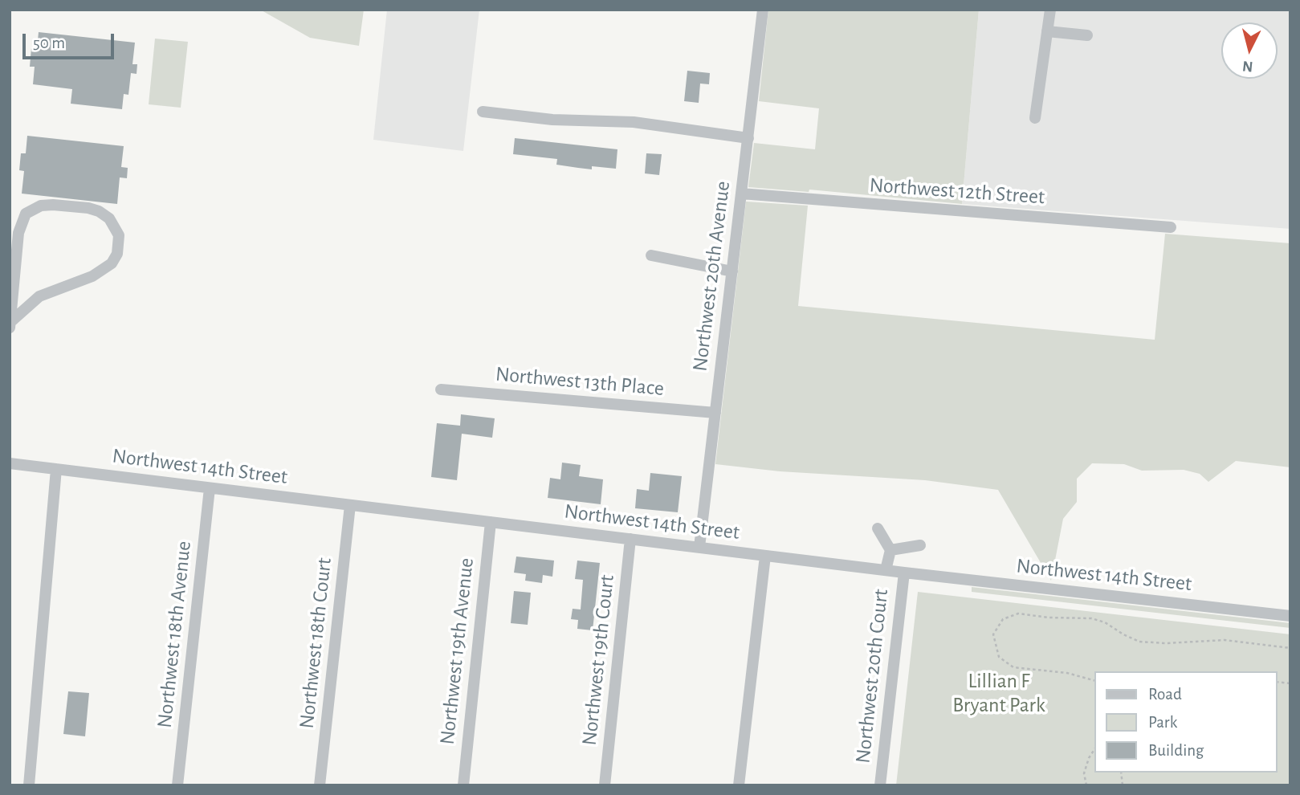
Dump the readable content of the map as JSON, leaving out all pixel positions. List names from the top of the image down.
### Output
{
  "streets": {
    "street": [
      "Northwest 12th Street",
      "Northwest 20th Avenue",
      "Northwest 13th Place",
      "Northwest 14th Street",
      "Northwest 18th Avenue",
      "Northwest 18th Court",
      "Northwest 19th Avenue",
      "Northwest 19th Court",
      "Northwest 20th Court"
    ]
  },
  "crossings": [
    ["Northwest 12th Street", "Northwest 20th Avenue"],
    ["Northwest 20th Avenue", "Northwest 13th Place"],
    ["Northwest 20th Avenue", "Northwest 14th Street"],
    ["Northwest 14th Street", "Northwest 18th Avenue"],
    ["Northwest 14th Street", "Northwest 18th Court"],
    ["Northwest 14th Street", "Northwest 19th Avenue"],
    ["Northwest 14th Street", "Northwest 19th Court"],
    ["Northwest 14th Street", "Northwest 20th Court"]
  ],
  "parks": ["Lillian F Bryant Park"],
  "legend": ["Road", "Park", "Building"],
  "scale_bar": "50 m",
  "north": "bottom"
}
